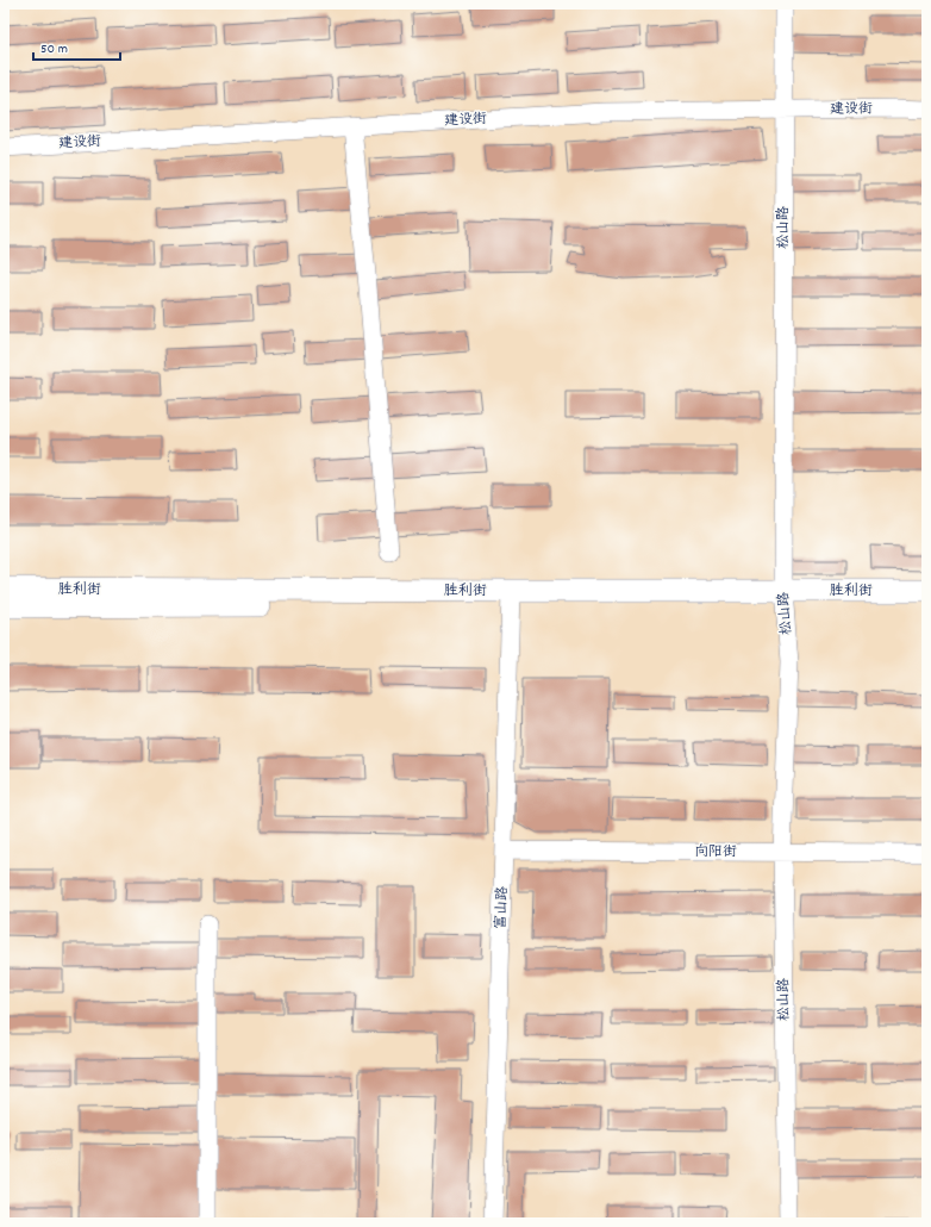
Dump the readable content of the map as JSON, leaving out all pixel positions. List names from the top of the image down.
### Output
{
  "streets": {
    "main road": ["胜利街"],
    "street": [
      "建设街",
      "松山路",
      "向阳街",
      "富山路"
    ]
  },
  "crossings": [
    ["建设街", "松山路"],
    ["松山路", "胜利街"],
    ["松山路", "向阳街"],
    ["胜利街", "富山路"],
    ["向阳街", "富山路"]
  ],
  "scale_bar": "50 m"
}
